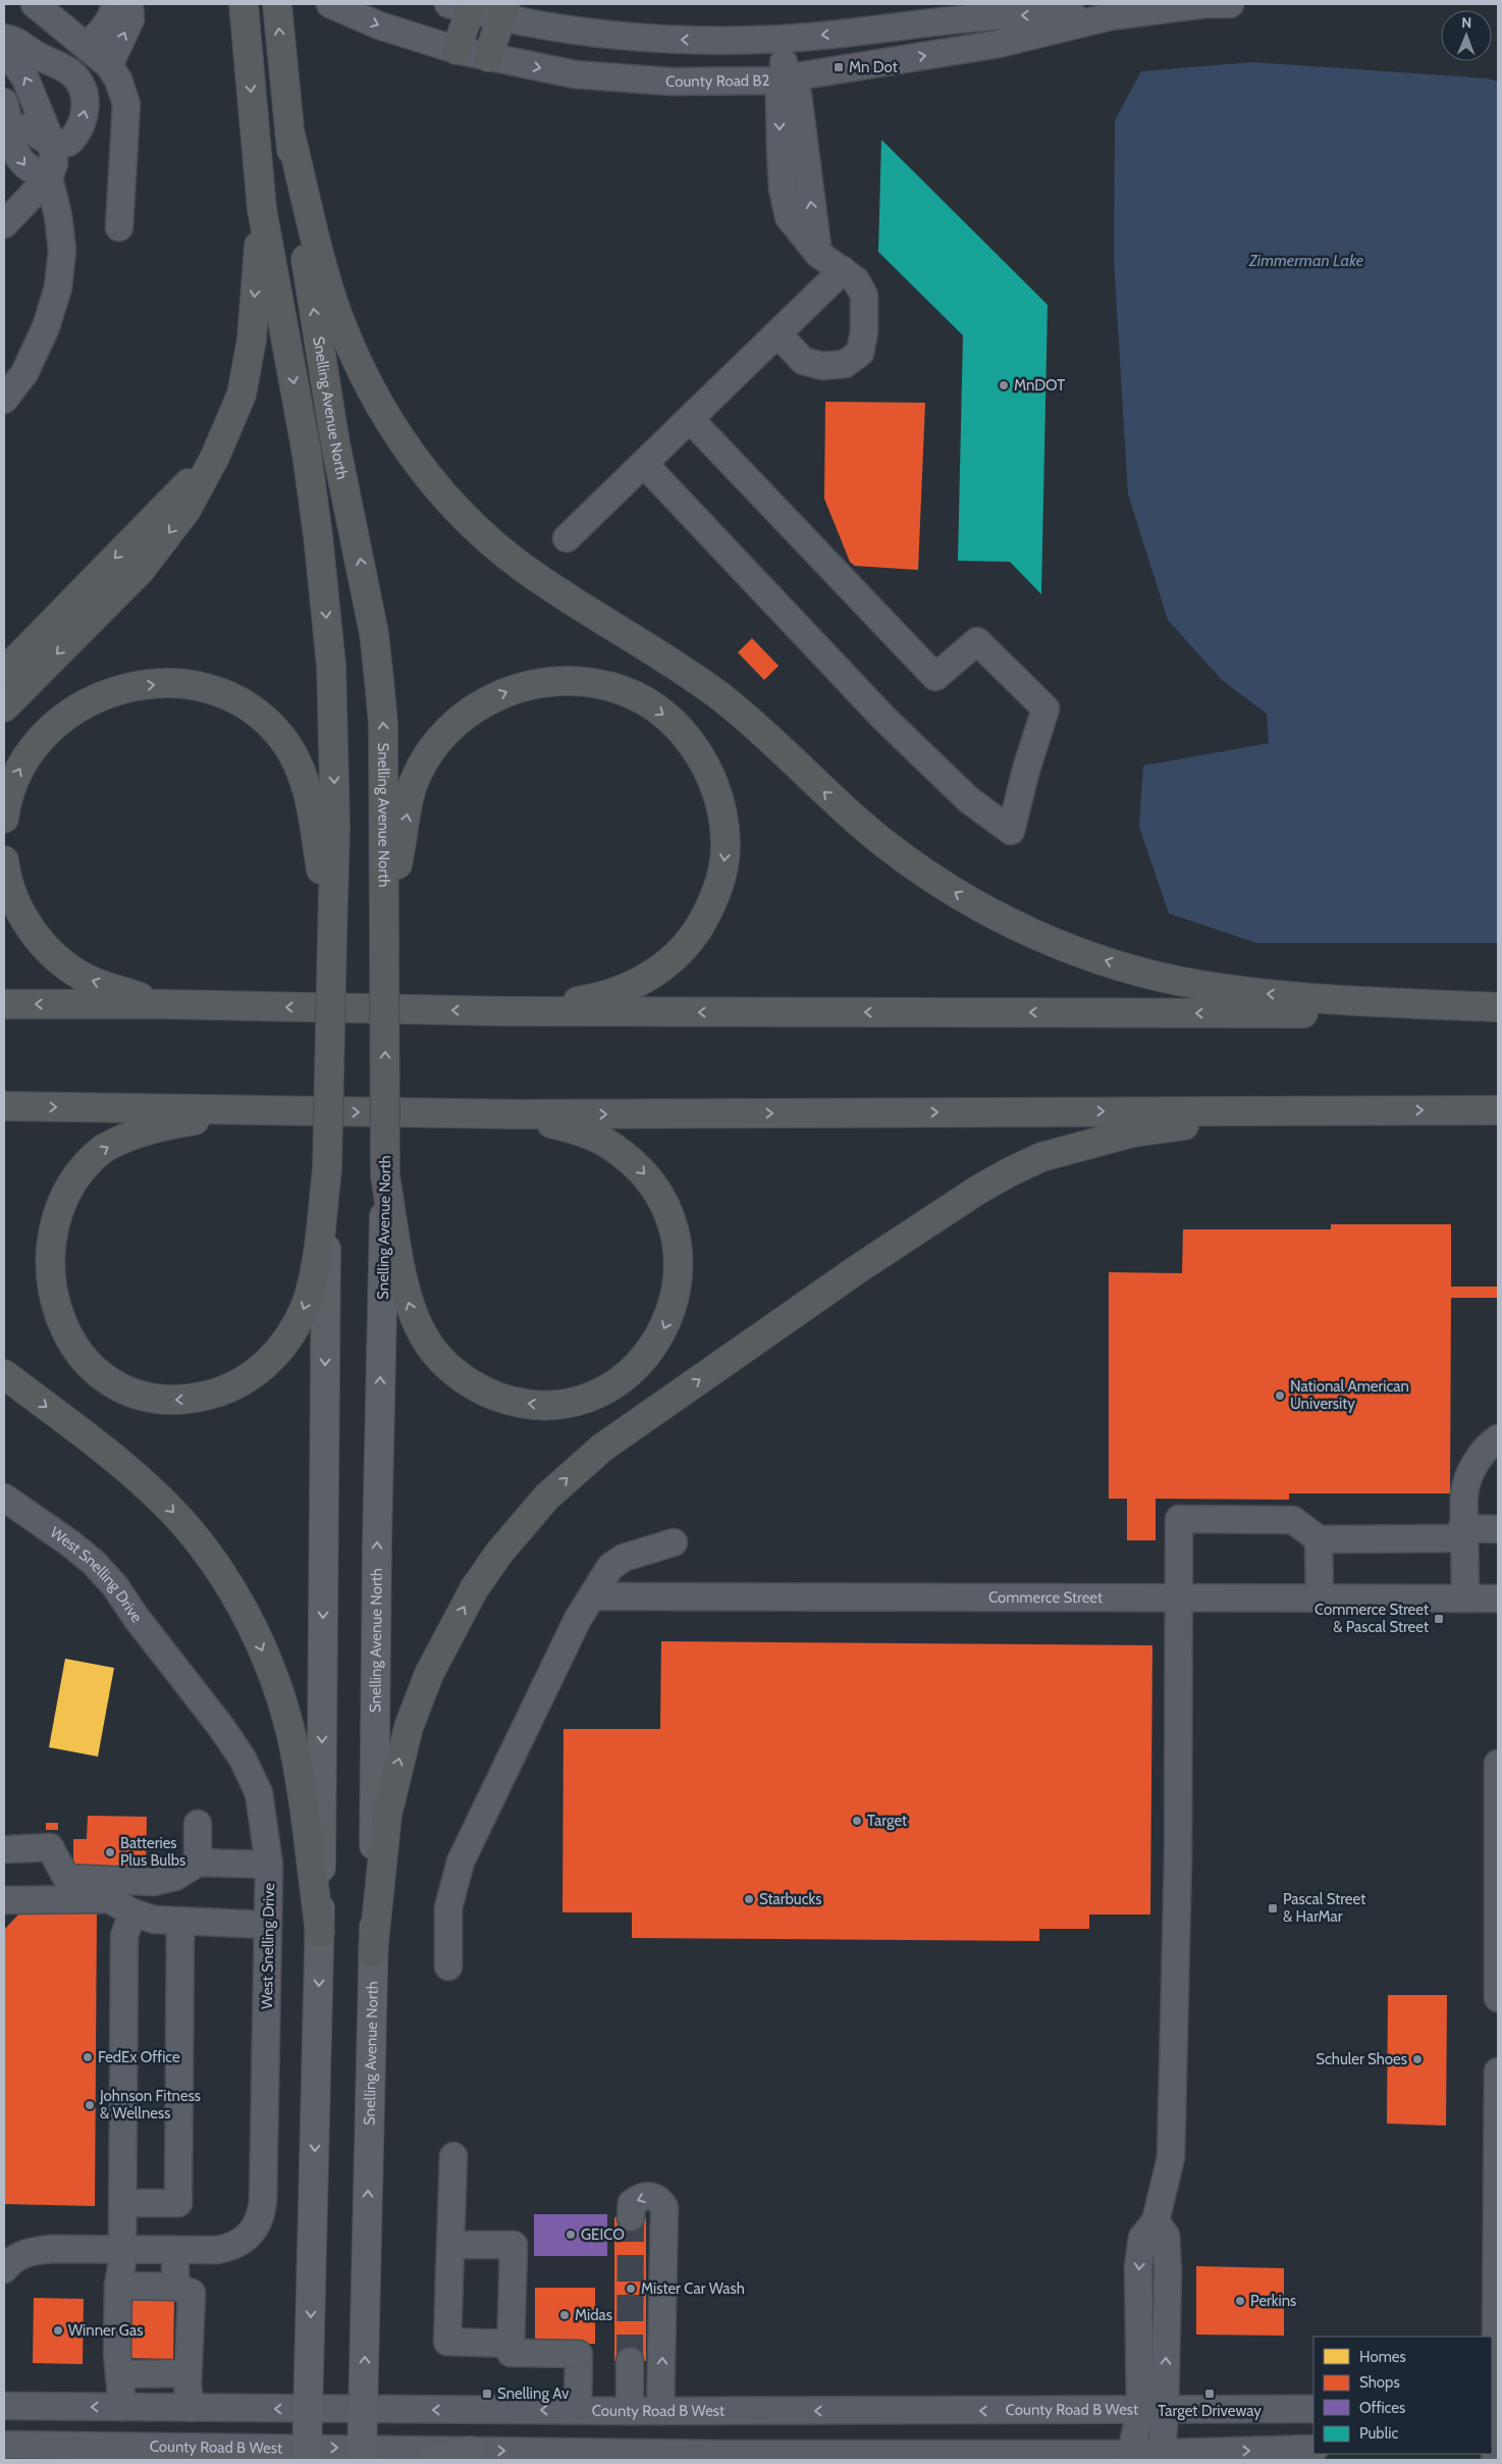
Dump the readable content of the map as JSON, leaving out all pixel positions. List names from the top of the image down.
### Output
{
  "streets": {
    "highway": ["Snelling Avenue North"],
    "street": [
      "County Road B2",
      "West Snelling Drive",
      "Commerce Street",
      "County Road B West"
    ]
  },
  "crossings": [
    ["Snelling Avenue North", "County Road B West"]
  ],
  "water": ["Zimmerman Lake"],
  "places": {
    "transit": [
      "Mn Dot",
      "Commerce Street & Pascal Street",
      "Pascal Street & HarMar",
      "Snelling Av",
      "Target Driveway"
    ],
    "other": [
      "MnDOT",
      "National American University",
      "Target",
      "Batteries Plus Bulbs",
      "Starbucks",
      "FedEx Office",
      "Schuler Shoes",
      "Johnson Fitness & Wellness",
      "GEICO",
      "Mister Car Wash",
      "Perkins",
      "Midas",
      "Winner Gas"
    ]
  },
  "legend": [
    "Homes",
    "Shops",
    "Offices",
    "Public"
  ],
  "north": "top"
}
